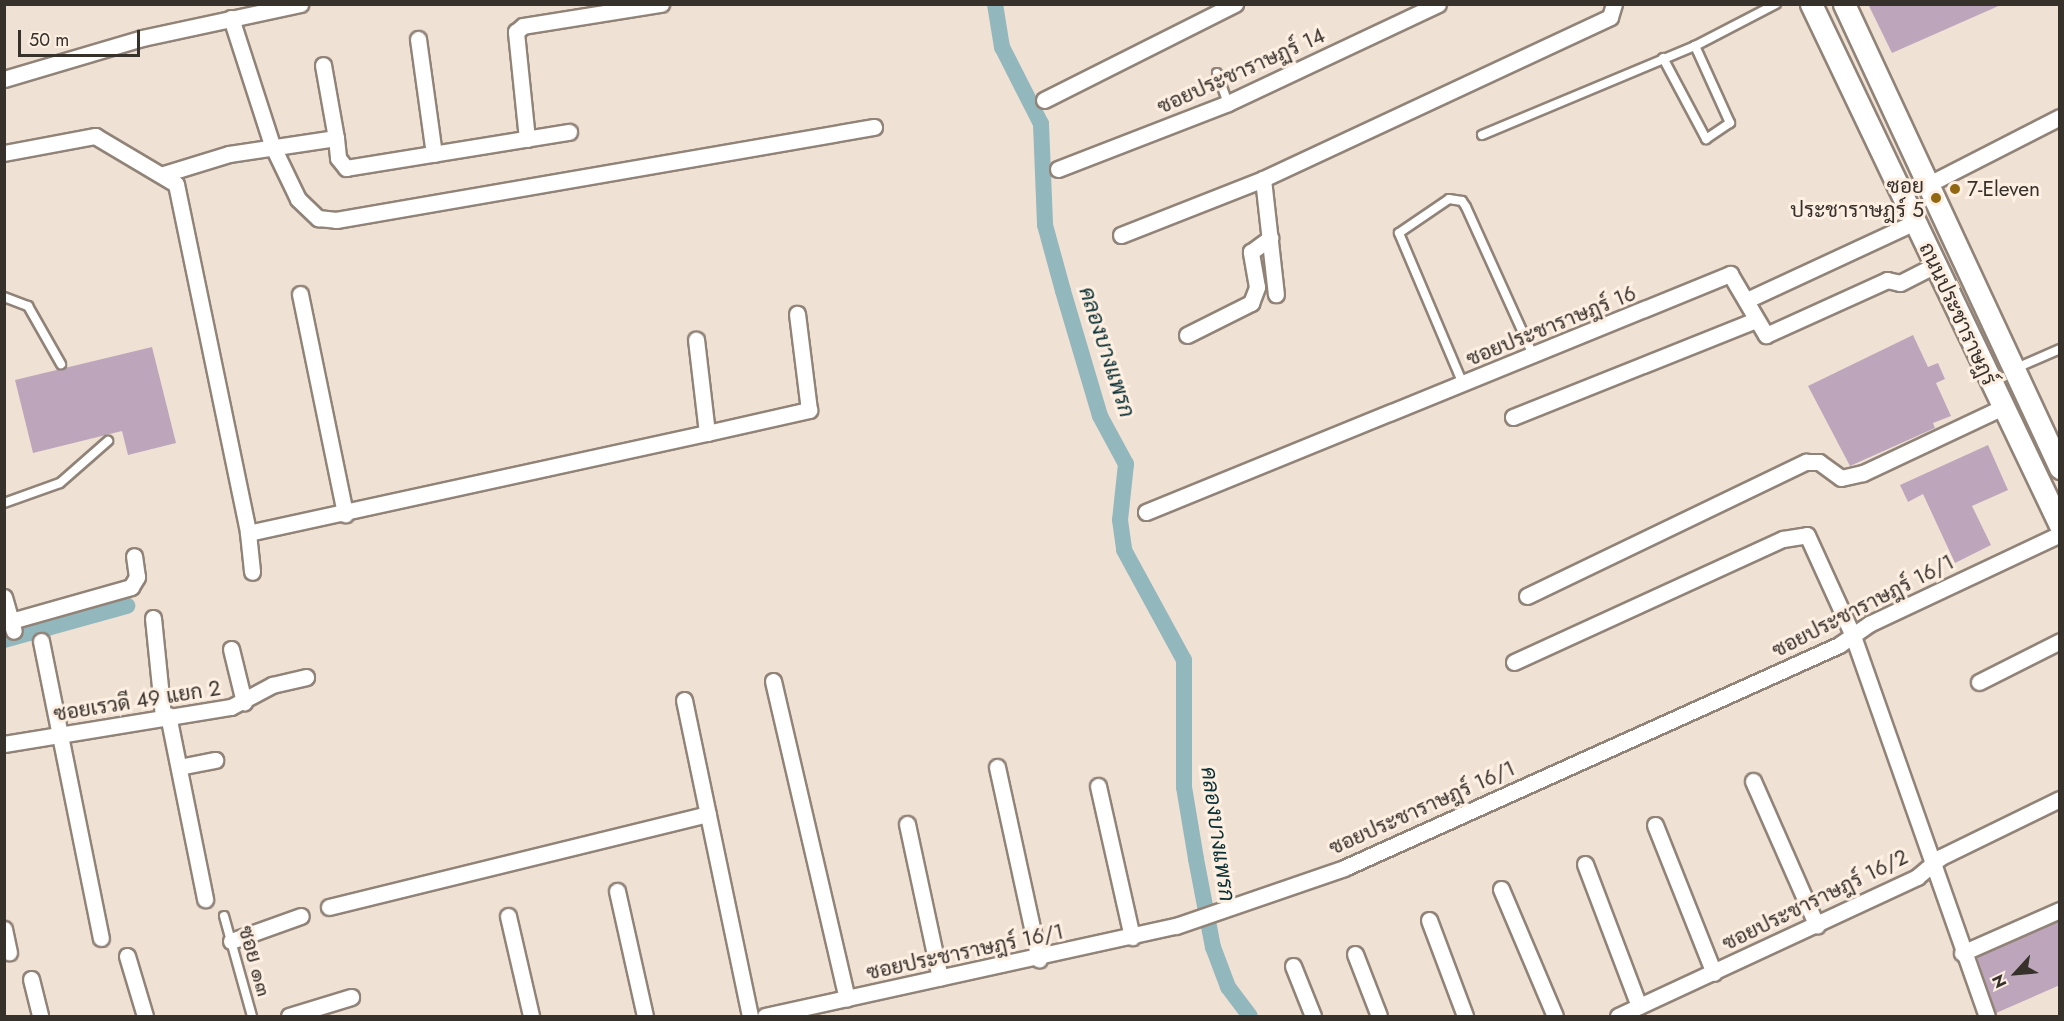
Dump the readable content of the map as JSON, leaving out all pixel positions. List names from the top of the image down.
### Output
{
  "streets": {
    "main road": ["ถนนประชาราษฎร์"],
    "street": [
      "ซอยประชาราษฏร์ 14",
      "ซอยประชาราษฎร์ 16",
      "ซอยประชาราษฎร์ 16/1",
      "ซอยเรวดี 49 แยก 2",
      "ซอยประชาราษฎร์ 16/2"
    ],
    "lane": ["ซอย ๑๓"]
  },
  "water": ["คลองบางแพรก"],
  "places": ["7-Eleven", "ซอย ประชาราษฎร์ 5"],
  "scale_bar": "50 m",
  "north": "bottom left"
}
